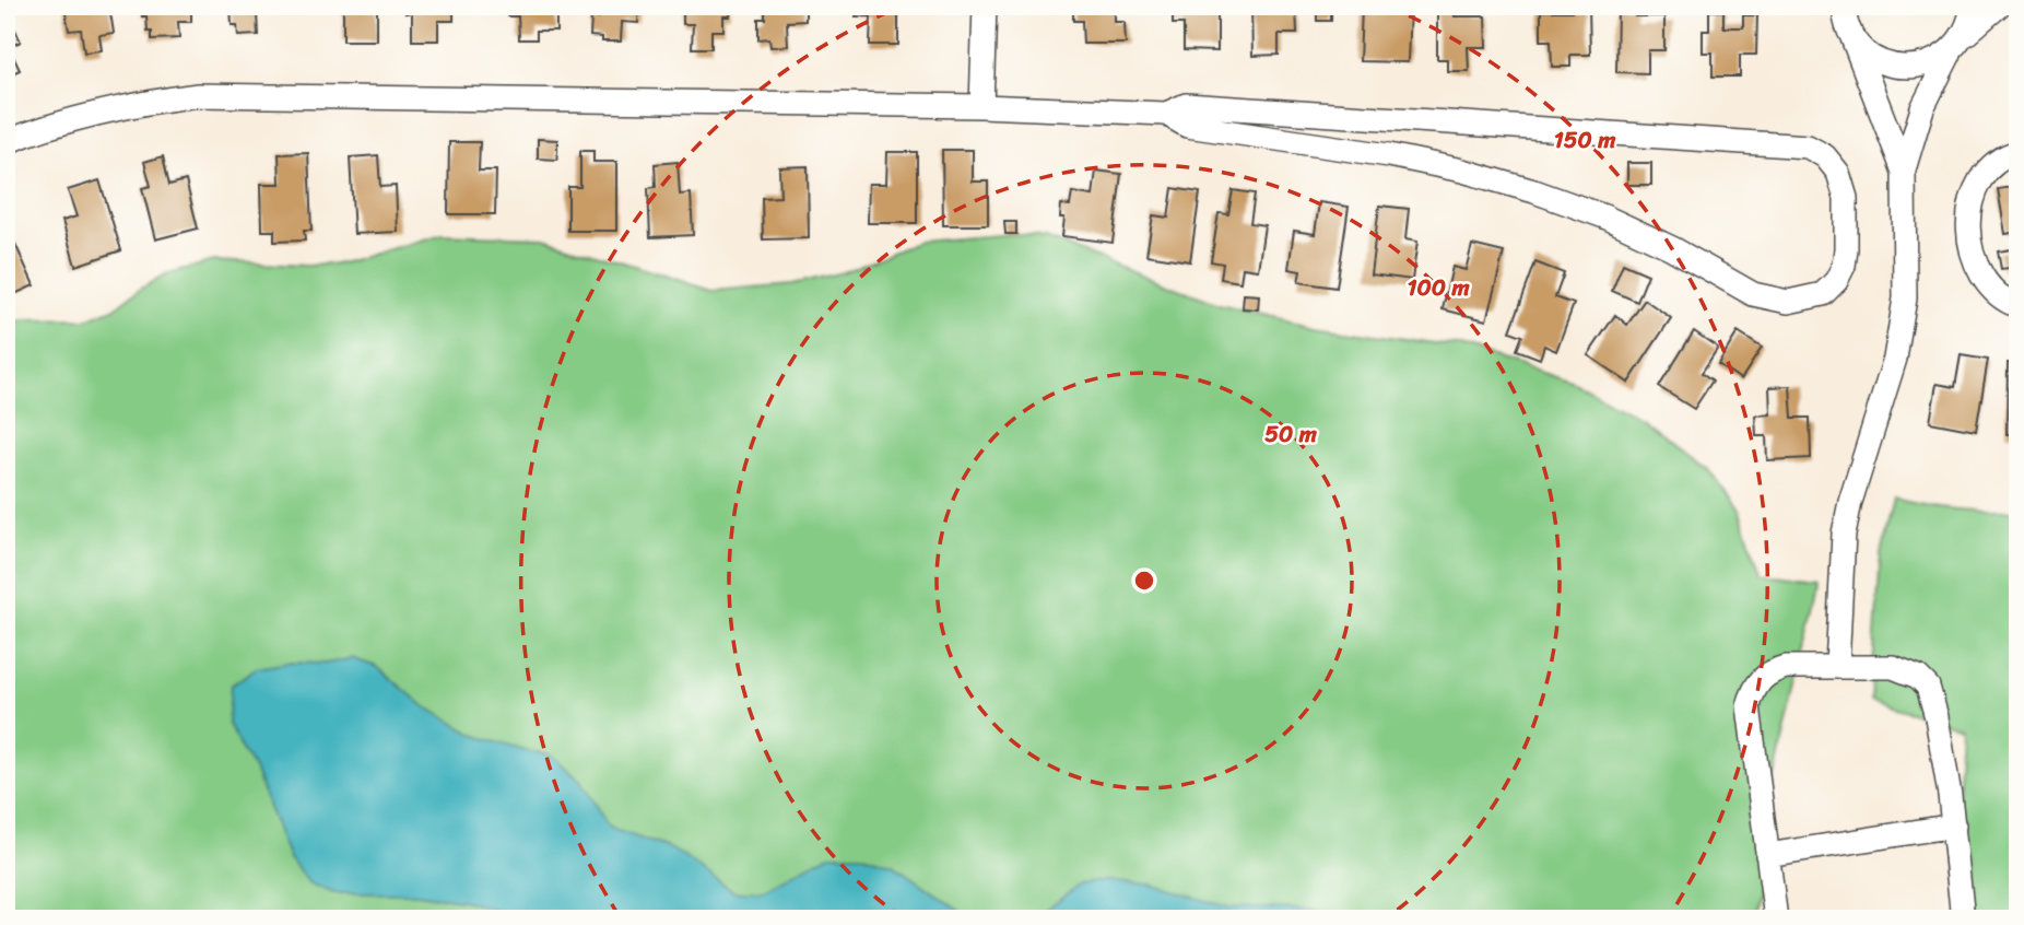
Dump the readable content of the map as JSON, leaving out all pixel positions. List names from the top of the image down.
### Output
{
  "rings": ["150 m", "100 m", "50 m"]
}
